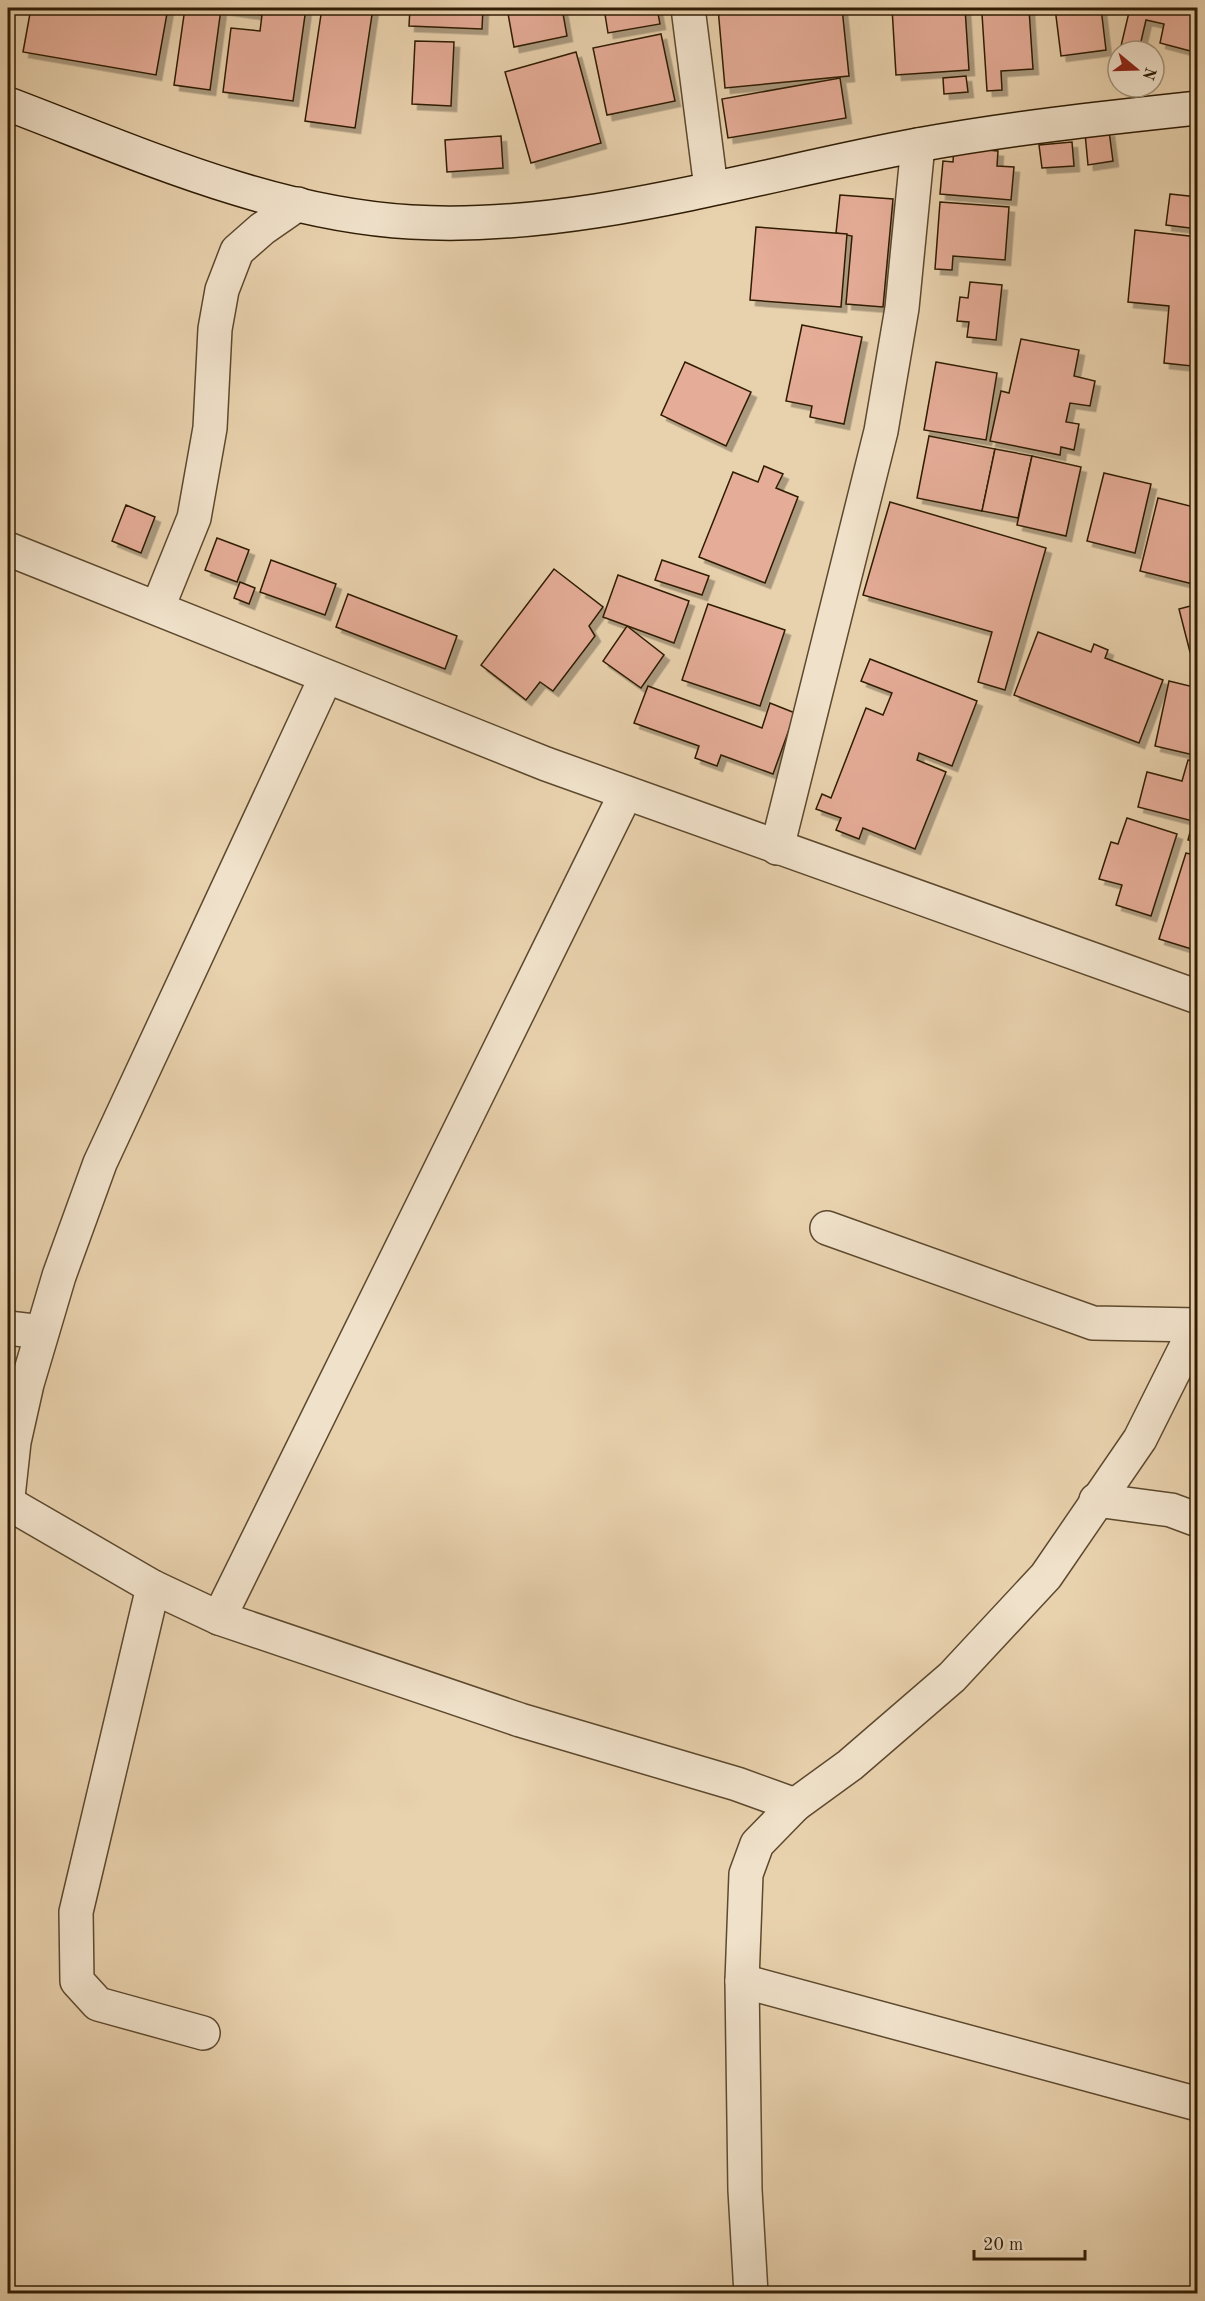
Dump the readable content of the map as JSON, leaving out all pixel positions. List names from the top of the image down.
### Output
{
  "scale_bar": "20 m",
  "north": "right"
}
